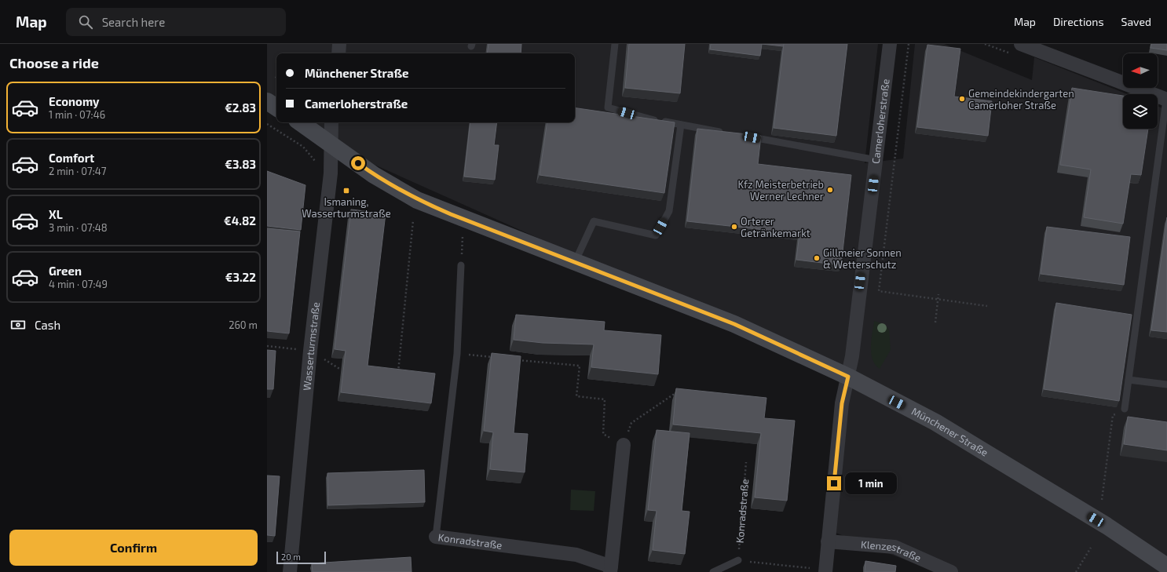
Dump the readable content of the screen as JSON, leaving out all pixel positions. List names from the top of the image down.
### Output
{
  "streets": {
    "main road": ["Münchener Straße"],
    "street": [
      "Camerloherstraße",
      "Wasserturmstraße",
      "Konradstraße",
      "Klenzestraße"
    ]
  },
  "crossings": [
    ["Camerloherstraße", "Münchener Straße"],
    ["Camerloherstraße", "Klenzestraße"],
    ["Wasserturmstraße", "Münchener Straße"]
  ],
  "places": {
    "other": [
      "Gemeindekindergarten Camerloher Straße",
      "Kfz Meisterbetrieb Werner Lechner",
      "Orterer Getränkemarkt",
      "Gillmeier Sonnen & Wetterschutz"
    ],
    "transit": ["Ismaning, Wasserturmstraße"]
  },
  "scale_bar": "20 m",
  "north": "left",
  "page": {
    "header": "Map",
    "search": "Search here",
    "nav": ["Map", "Directions", "Saved"],
    "heading": "Choose a ride",
    "banner": ["Münchener Straße", "Camerloherstraße"],
    "list": [
      {
        "name": "Economy",
        "note": "1 min · 07:46",
        "value": "€2.83"
      },
      {
        "name": "Comfort",
        "note": "2 min · 07:47",
        "value": "€3.83"
      },
      {
        "name": "XL",
        "note": "3 min · 07:48",
        "value": "€4.82"
      },
      {
        "name": "Green",
        "note": "4 min · 07:49",
        "value": "€3.22"
      }
    ],
    "pay": ["Cash", "260 m"],
    "bubble": "1 min",
    "buttons": "Confirm",
    "scale": "20 m"
  }
}
